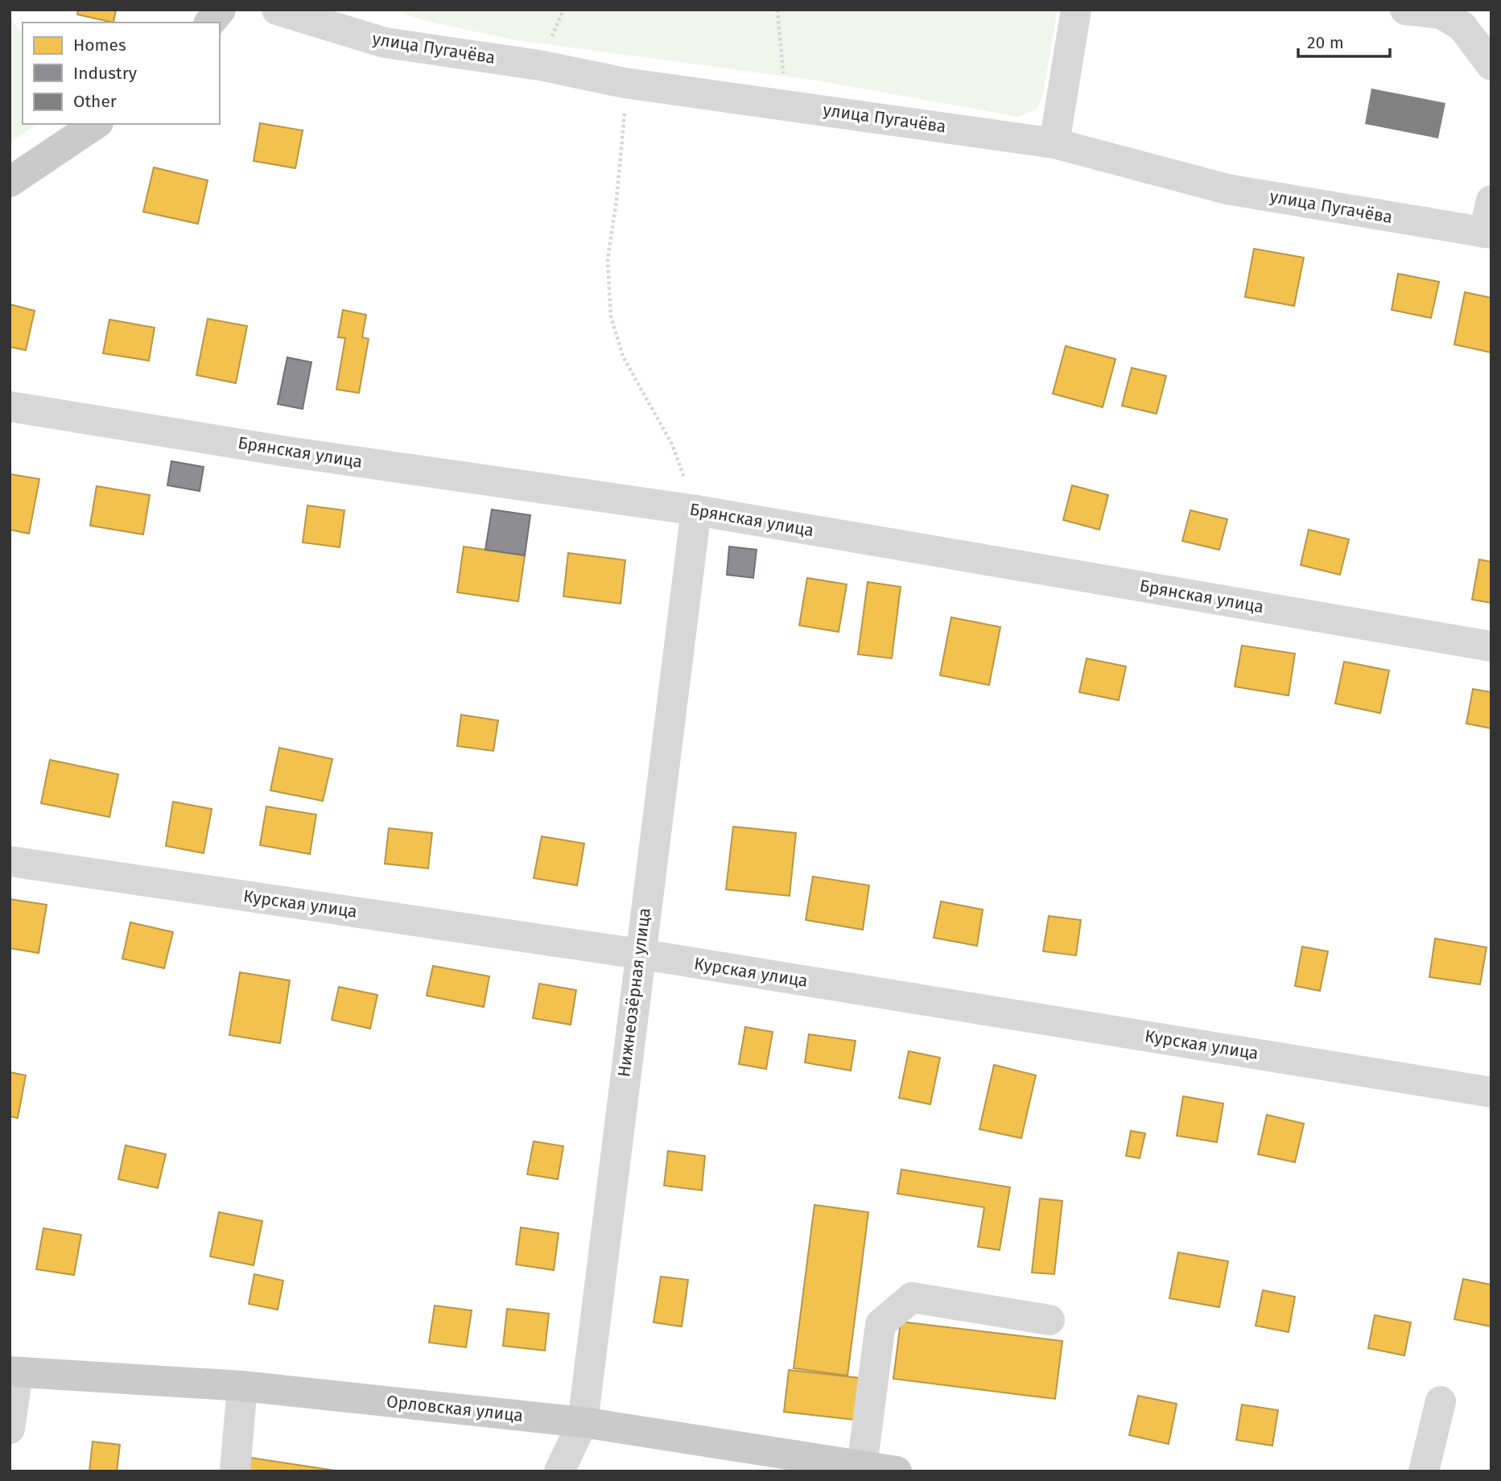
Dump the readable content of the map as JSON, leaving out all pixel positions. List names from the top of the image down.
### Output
{
  "streets": {
    "main road": ["Орловская улица"],
    "street": [
      "улица Пугачёва",
      "Брянская улица",
      "Курская улица",
      "Нижнеозёрная улица"
    ]
  },
  "crossings": [
    ["Брянская улица", "Нижнеозёрная улица"],
    ["Курская улица", "Нижнеозёрная улица"],
    ["Нижнеозёрная улица", "Орловская улица"]
  ],
  "legend": ["Homes", "Industry", "Other"],
  "scale_bar": "20 m"
}
